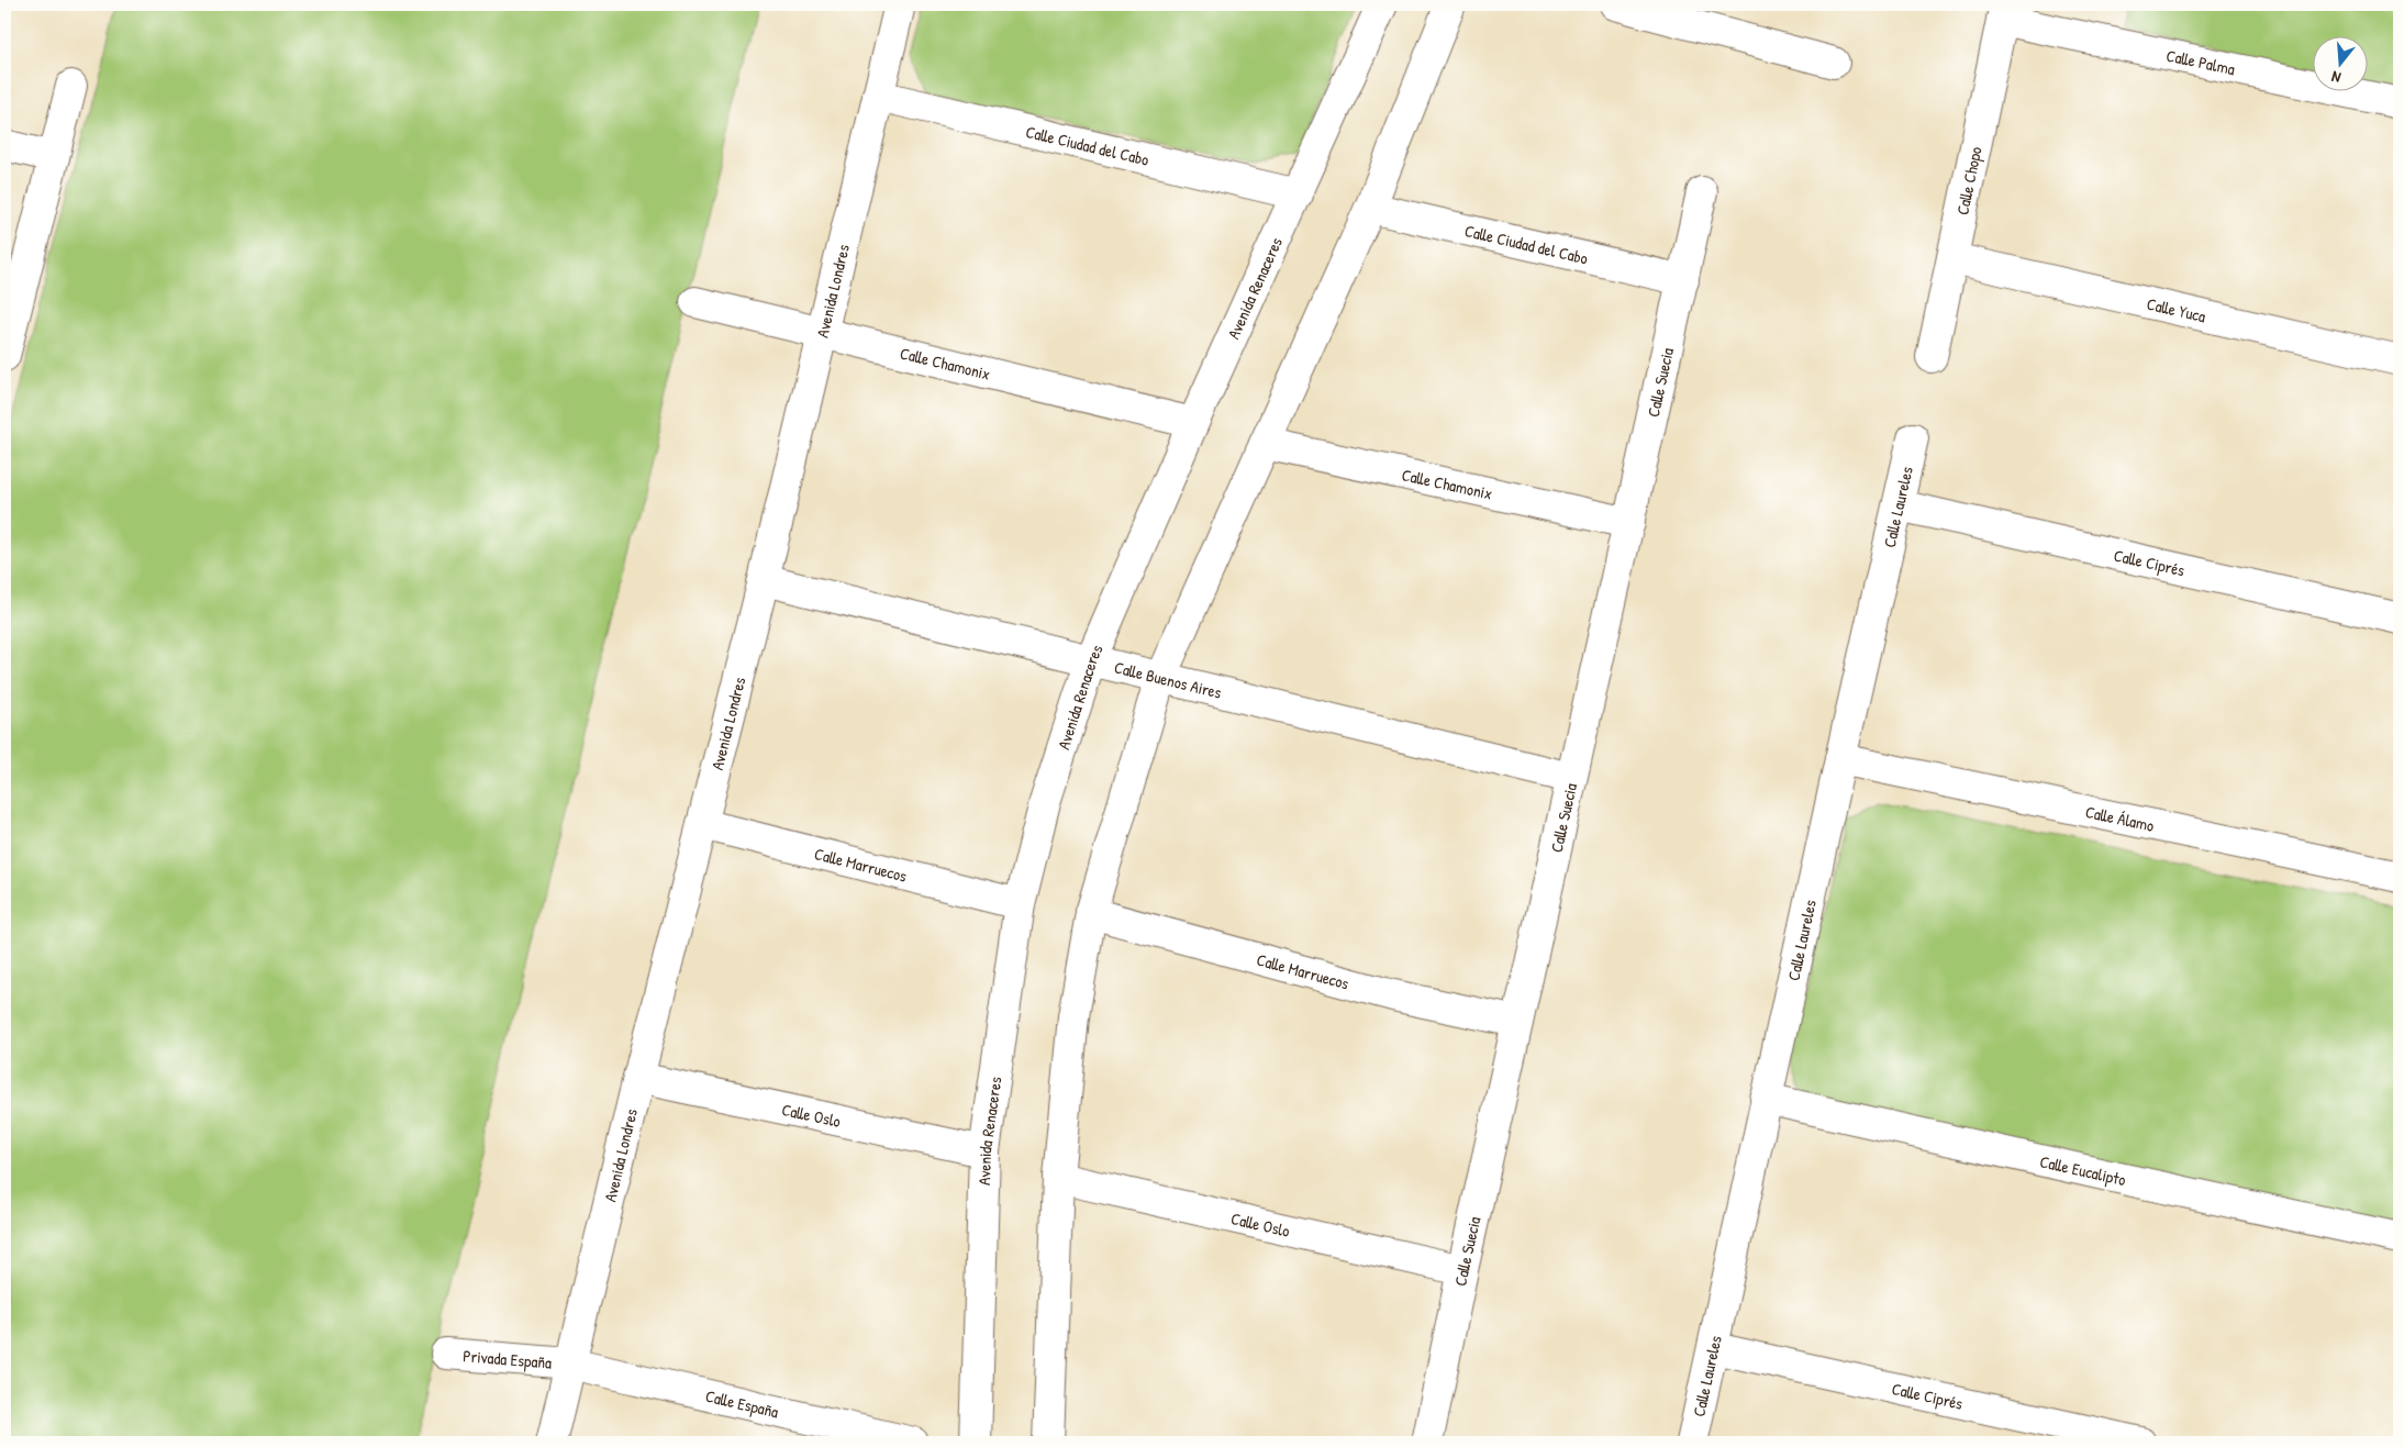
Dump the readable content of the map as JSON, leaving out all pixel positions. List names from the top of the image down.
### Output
{
  "streets": {
    "street": [
      "Calle Palma",
      "Calle Ciudad del Cabo",
      "Calle Chopo",
      "Avenida Renaceres",
      "Avenida Londres",
      "Calle Yuca",
      "Calle Chamonix",
      "Calle Suecia",
      "Calle Laureles",
      "Calle Ciprés",
      "Calle Buenos Aires",
      "Calle Álamo",
      "Calle Marruecos",
      "Calle Oslo",
      "Calle Eucalipto",
      "Privada España",
      "Calle España"
    ]
  },
  "crossings": [
    ["Calle Palma", "Calle Chopo"],
    ["Calle Ciudad del Cabo", "Avenida Renaceres"],
    ["Calle Ciudad del Cabo", "Avenida Londres"],
    ["Calle Ciudad del Cabo", "Calle Suecia"],
    ["Calle Chopo", "Calle Yuca"],
    ["Avenida Renaceres", "Calle Chamonix"],
    ["Avenida Renaceres", "Calle Buenos Aires"],
    ["Avenida Renaceres", "Calle Marruecos"],
    ["Avenida Renaceres", "Calle Oslo"],
    ["Avenida Londres", "Calle Chamonix"],
    ["Avenida Londres", "Calle Buenos Aires"],
    ["Avenida Londres", "Calle Marruecos"],
    ["Avenida Londres", "Calle Oslo"],
    ["Avenida Londres", "Privada España"],
    ["Avenida Londres", "Calle España"],
    ["Calle Chamonix", "Calle Suecia"],
    ["Calle Suecia", "Calle Buenos Aires"],
    ["Calle Suecia", "Calle Marruecos"],
    ["Calle Suecia", "Calle Oslo"],
    ["Calle Laureles", "Calle Ciprés"],
    ["Calle Laureles", "Calle Álamo"],
    ["Calle Laureles", "Calle Eucalipto"],
    ["Privada España", "Calle España"]
  ],
  "north": "bottom"
}
